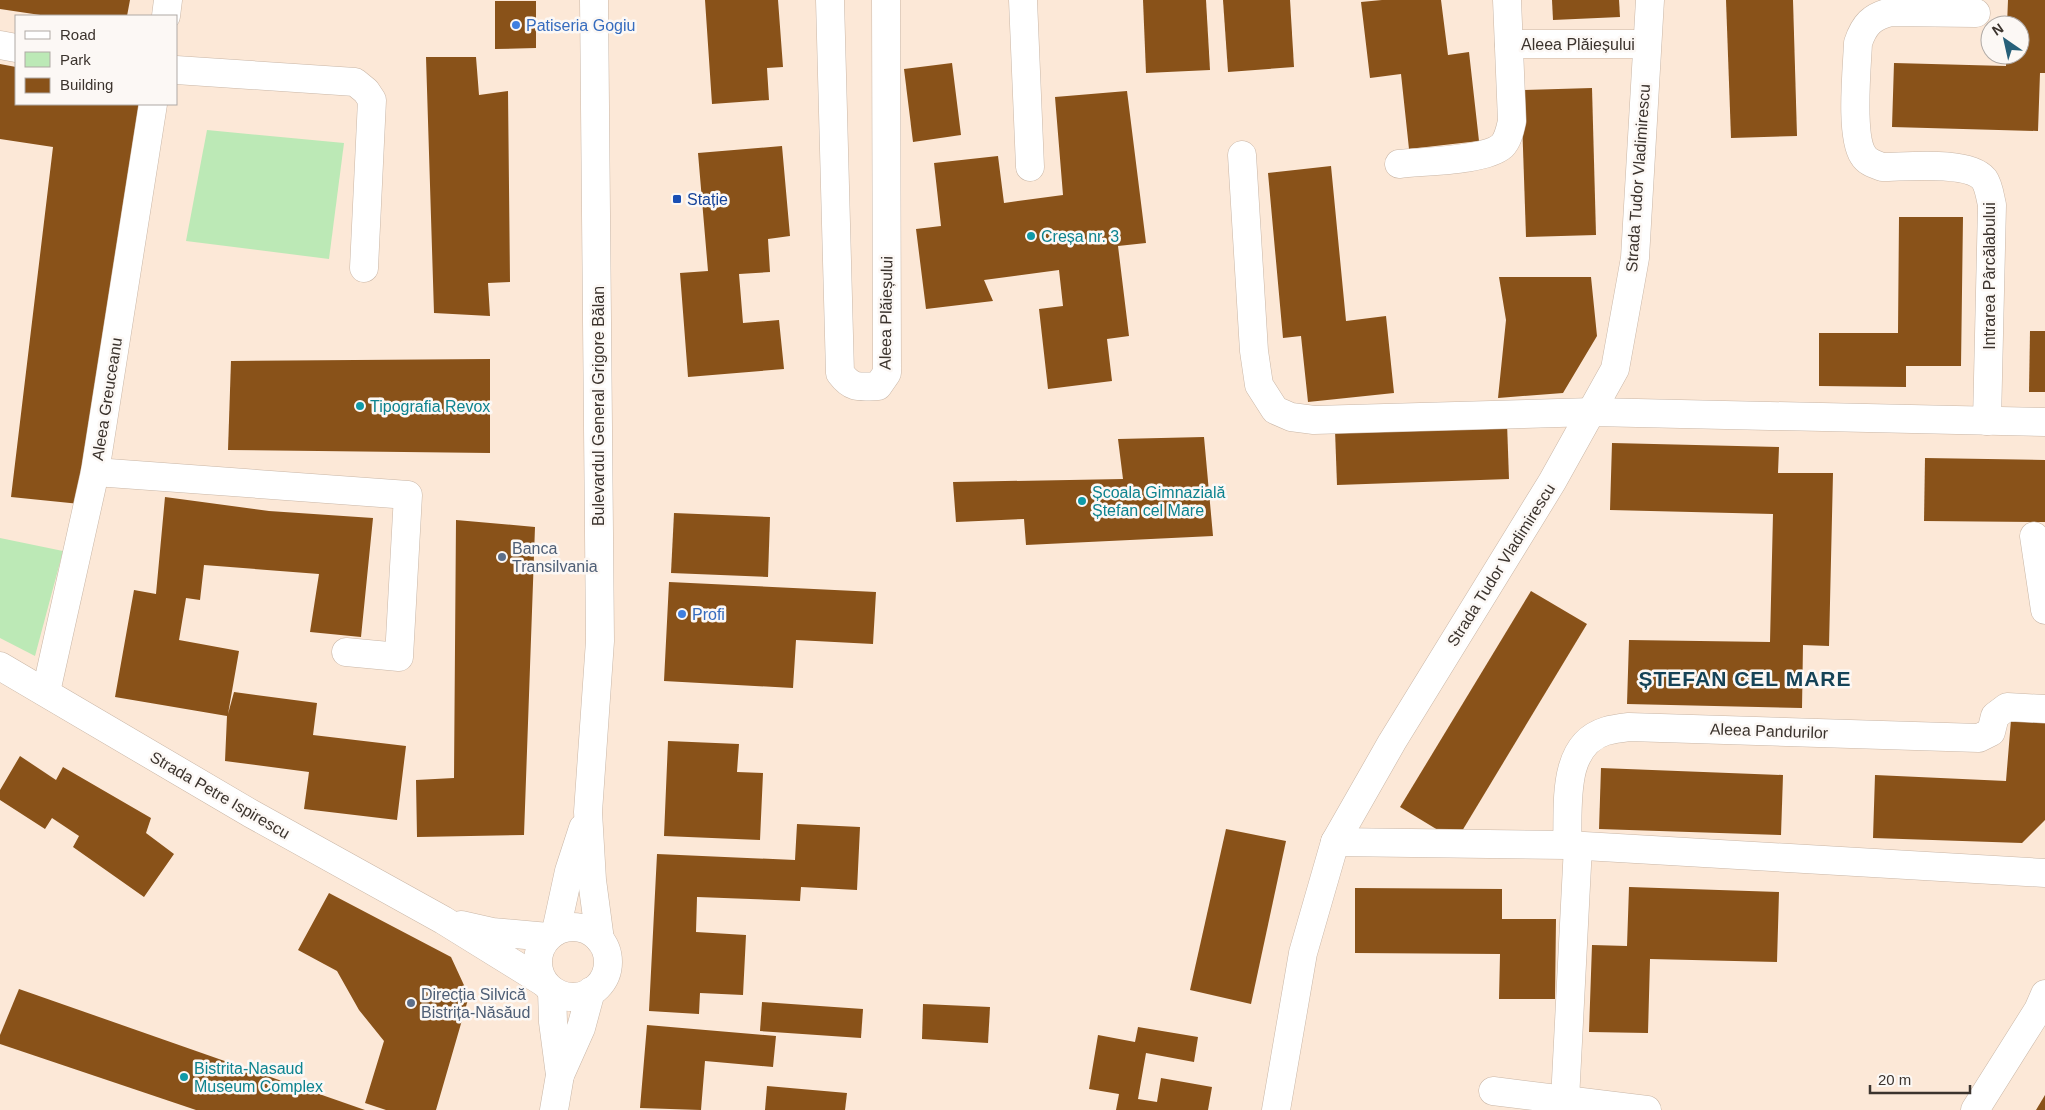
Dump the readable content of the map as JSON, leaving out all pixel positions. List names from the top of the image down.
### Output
{
  "streets": {
    "street": [
      "Aleea Plăieșului",
      "Strada Tudor Vladimirescu",
      "Intrarea Pârcălabului",
      "Aleea Greuceanu",
      "Bulevardul General Grigore Bălan",
      "Aleea Pandurilor",
      "Strada Petre Ispirescu"
    ]
  },
  "crossings": [
    ["Aleea Plăieșului", "Strada Tudor Vladimirescu"],
    ["Aleea Greuceanu", "Strada Petre Ispirescu"],
    ["Bulevardul General Grigore Bălan", "Strada Petre Ispirescu"]
  ],
  "districts": ["ȘTEFAN CEL MARE"],
  "places": {
    "other": [
      "Patiseria Gogiu",
      "Creșa nr. 3",
      "Tipografia Revox",
      "Școala Gimnazială Ștefan cel Mare",
      "Banca Transilvania",
      "Profi",
      "Direcția Silvică Bistrița-Năsăud",
      "Bistrita-Nasaud Museum Complex"
    ],
    "transit": ["Stație"]
  },
  "legend": ["Road", "Park", "Building"],
  "scale_bar": "20 m",
  "north": "top left"
}
